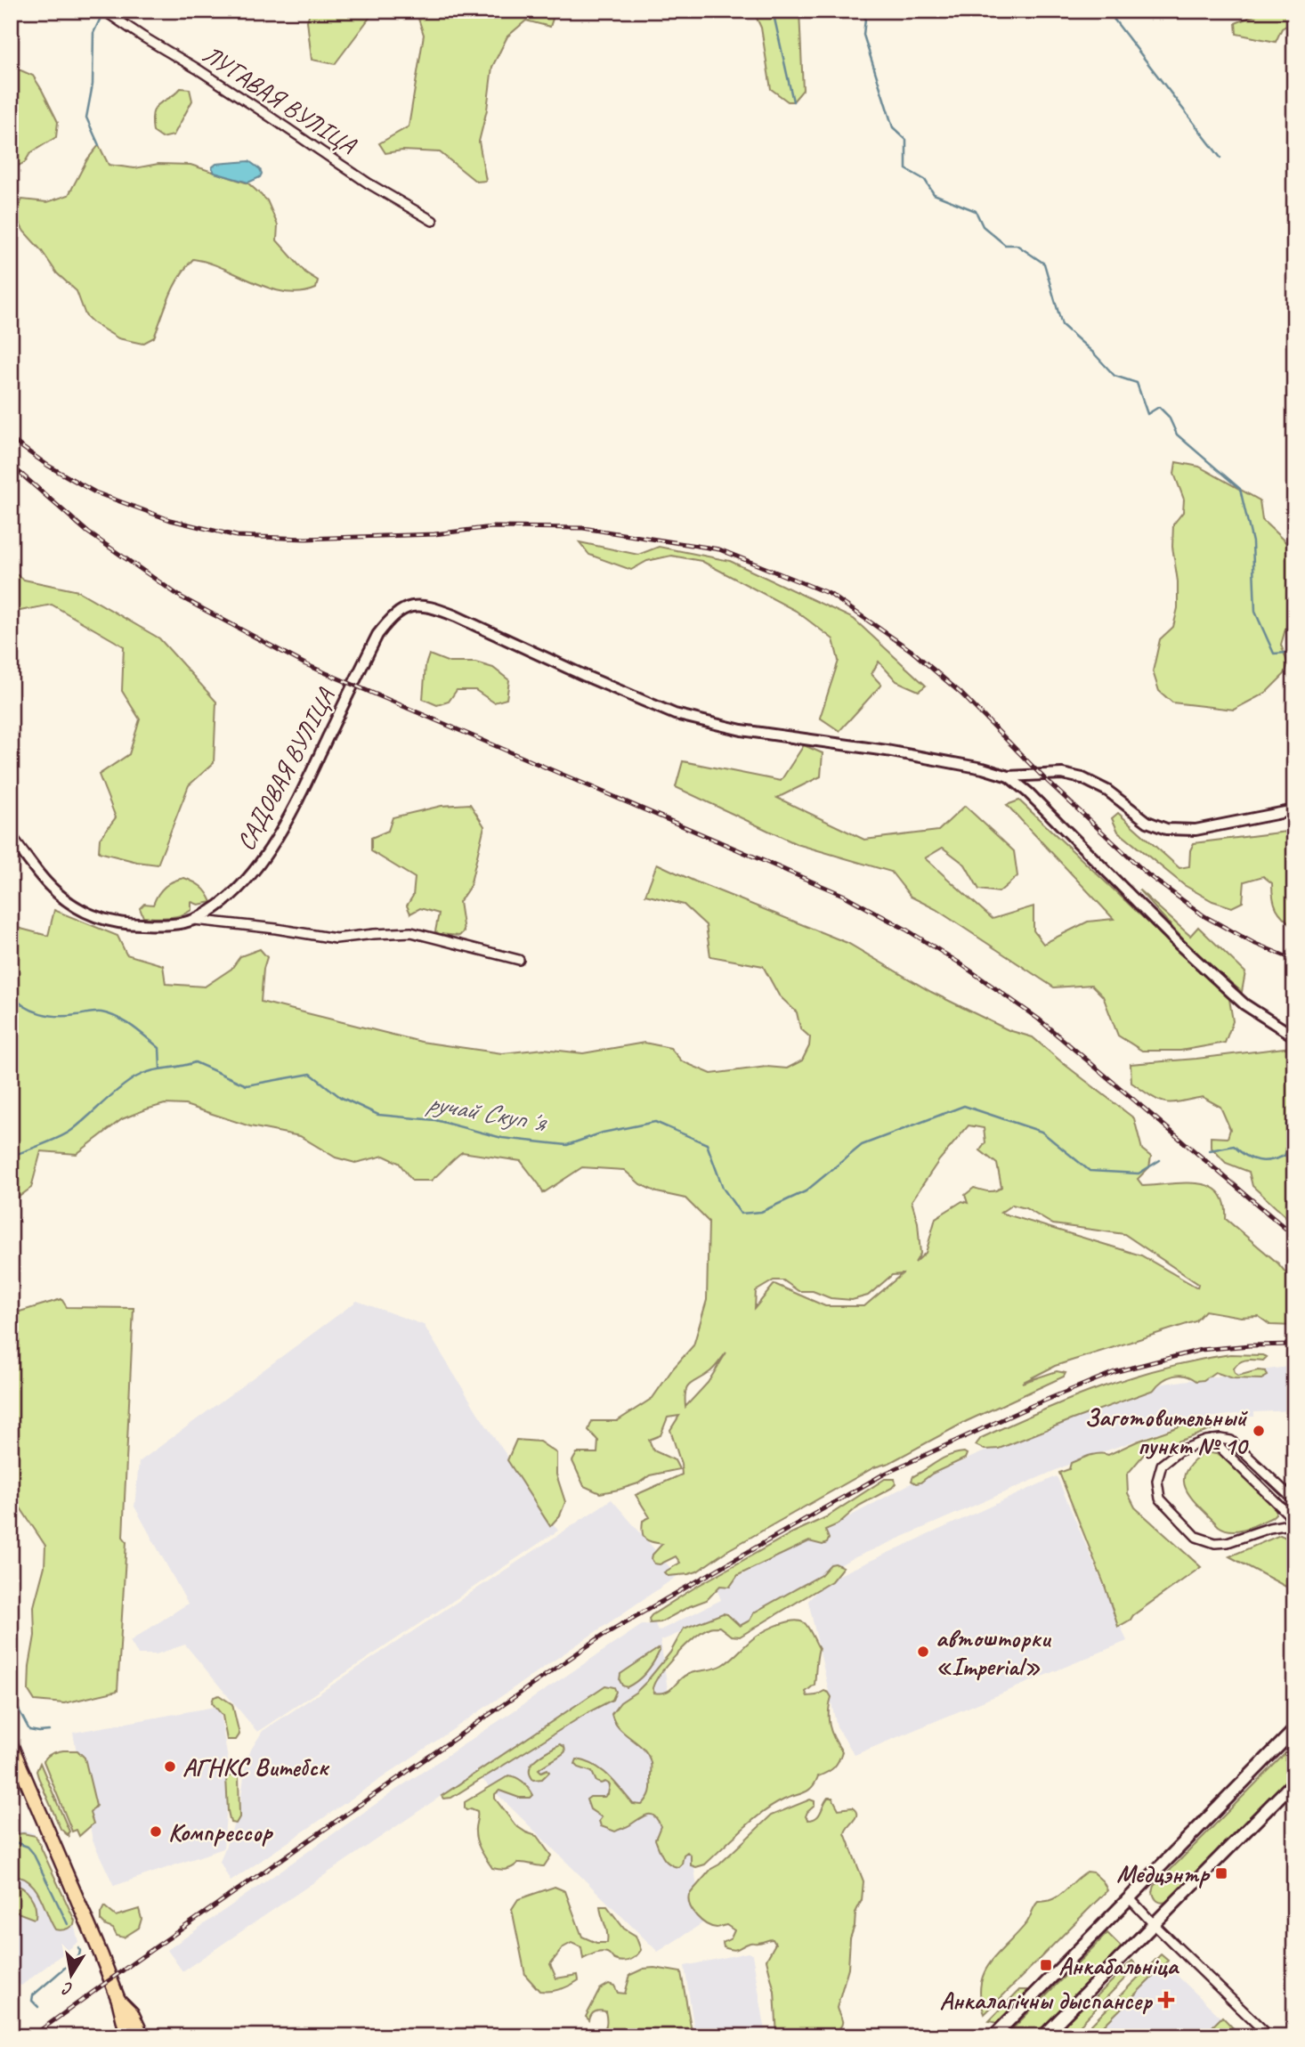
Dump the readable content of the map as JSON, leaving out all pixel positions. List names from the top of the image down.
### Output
{
  "streets": {
    "street": ["ЛУГАВАЯ ВУЛІЦА", "САДОВАЯ ВУЛІЦА"]
  },
  "water": ["ручай Скупʼя"],
  "places": {
    "other": [
      "Заготовительный пункт № 10",
      "автошторки «Imperial»",
      "АГНКС Витебск",
      "Компрессор"
    ],
    "transit": ["Медцэнтр", "Анкабальніца"],
    "health": ["Анкалагічны дыспансер"]
  },
  "north": "bottom"
}
